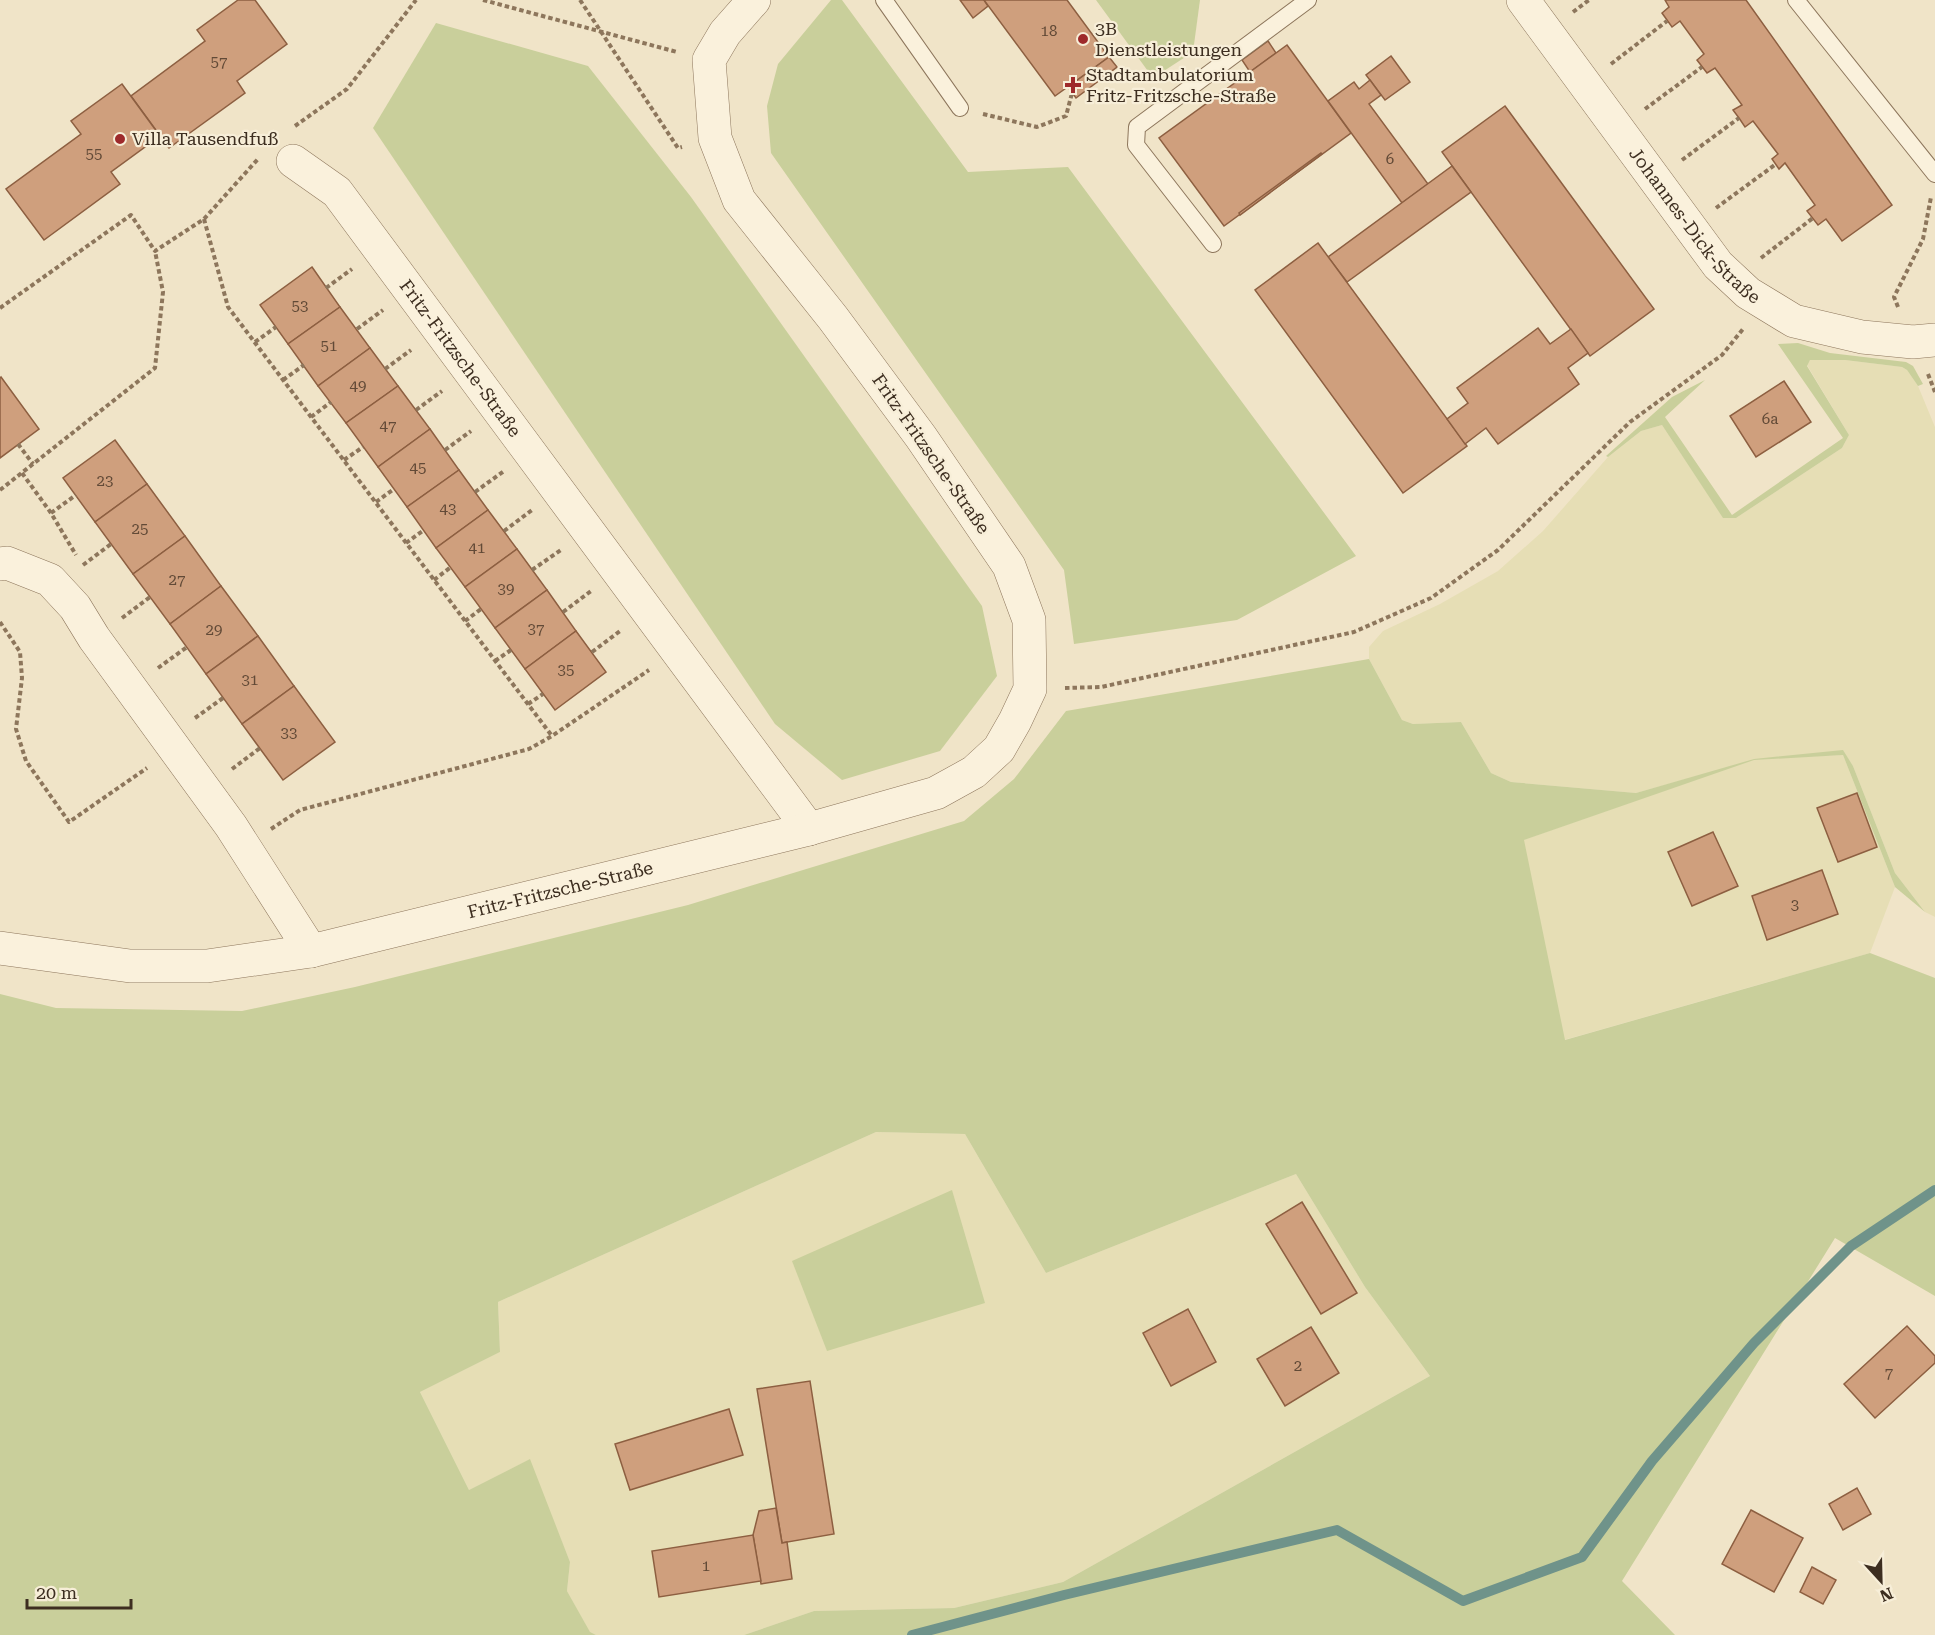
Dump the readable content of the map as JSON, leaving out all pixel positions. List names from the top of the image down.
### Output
{
  "streets": {
    "street": ["Johannes-Dick-Straße", "Fritz-Fritzsche-Straße"]
  },
  "places": {
    "other": ["3B Dienstleistungen", "Villa Tausendfuß"],
    "health": ["Stadtambulatorium Fritz-Fritzsche-Straße"]
  },
  "house_numbers": [
    "18",
    "57",
    "55",
    "6",
    "53",
    "51",
    "49",
    "6a",
    "47",
    "45",
    "23",
    "43",
    "25",
    "41",
    "27",
    "39",
    "37",
    "29",
    "35",
    "31",
    "33",
    "3",
    "2",
    "7",
    "1"
  ],
  "scale_bar": "20 m",
  "north": "bottom"
}
